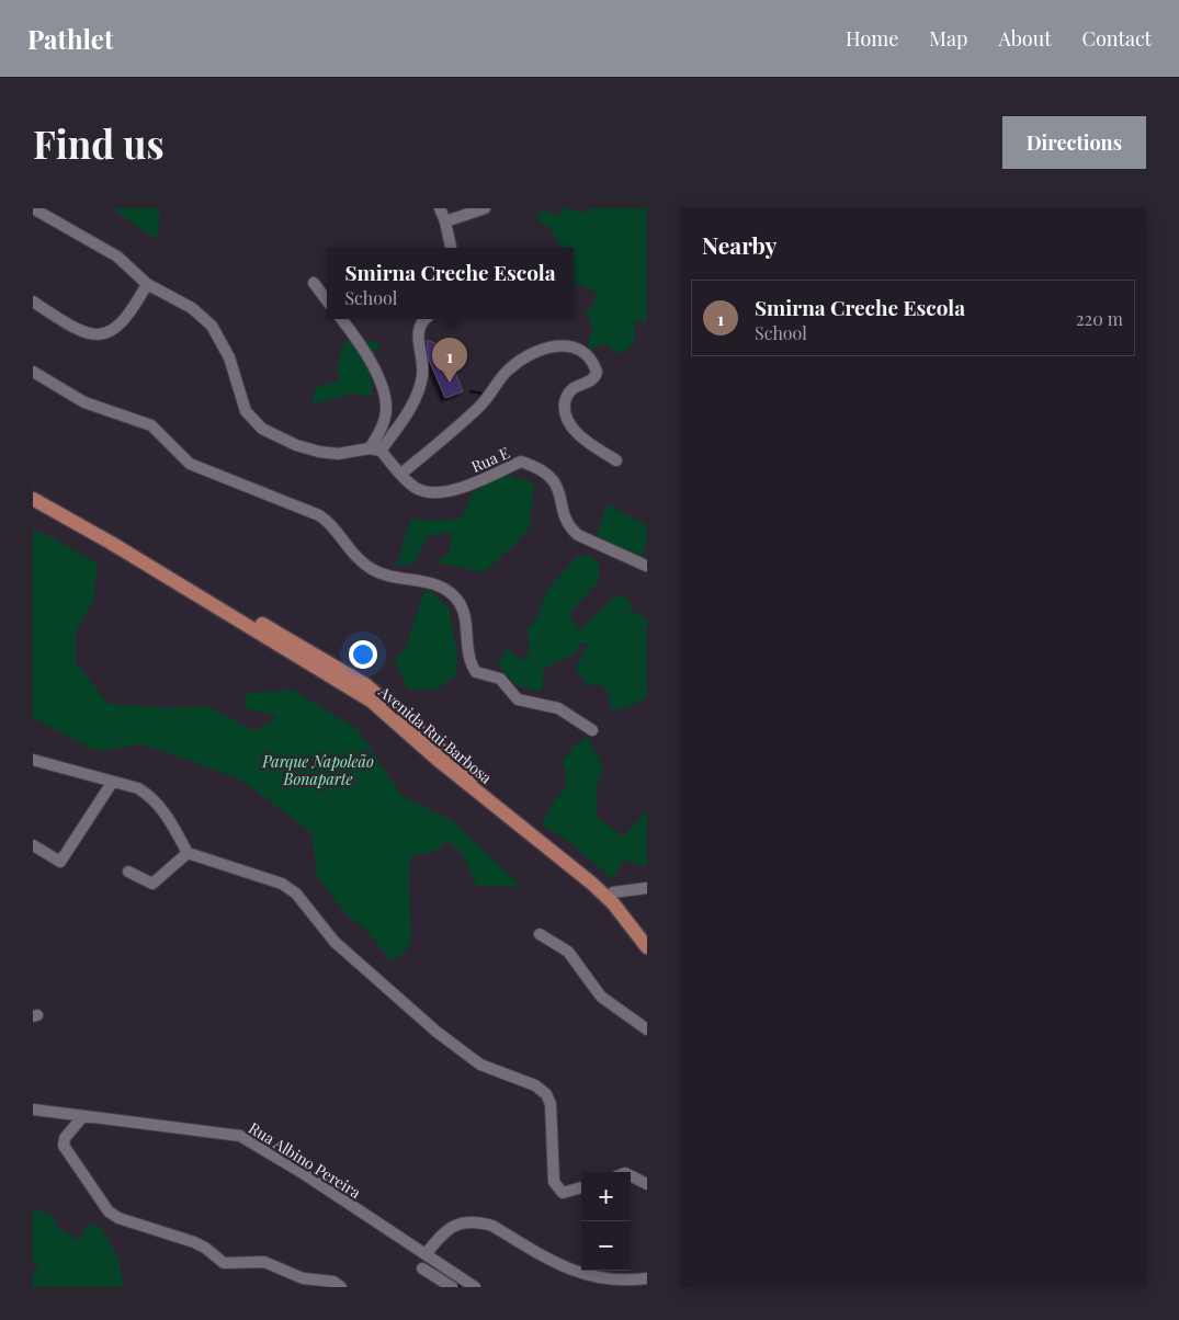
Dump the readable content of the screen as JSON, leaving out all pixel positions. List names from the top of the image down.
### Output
{
  "streets": {
    "main road": ["Avenida Rui Barbosa"],
    "street": ["Rua E", "Rua Albino Pereira"]
  },
  "parks": ["Parque Napoleão Bonaparte"],
  "page": {
    "header": "Pathlet",
    "nav": [
      "Home",
      "Map",
      "About",
      "Contact"
    ],
    "buttons": "Directions",
    "title": "Find us",
    "heading": "Nearby",
    "popup": ["Smirna Creche Escola", "School"],
    "list": [
      {
        "mark": "1",
        "name": "Smirna Creche Escola",
        "note": "School",
        "value": "220 m"
      }
    ],
    "pins": "1",
    "map_buttons": ["+", "−"]
  }
}
